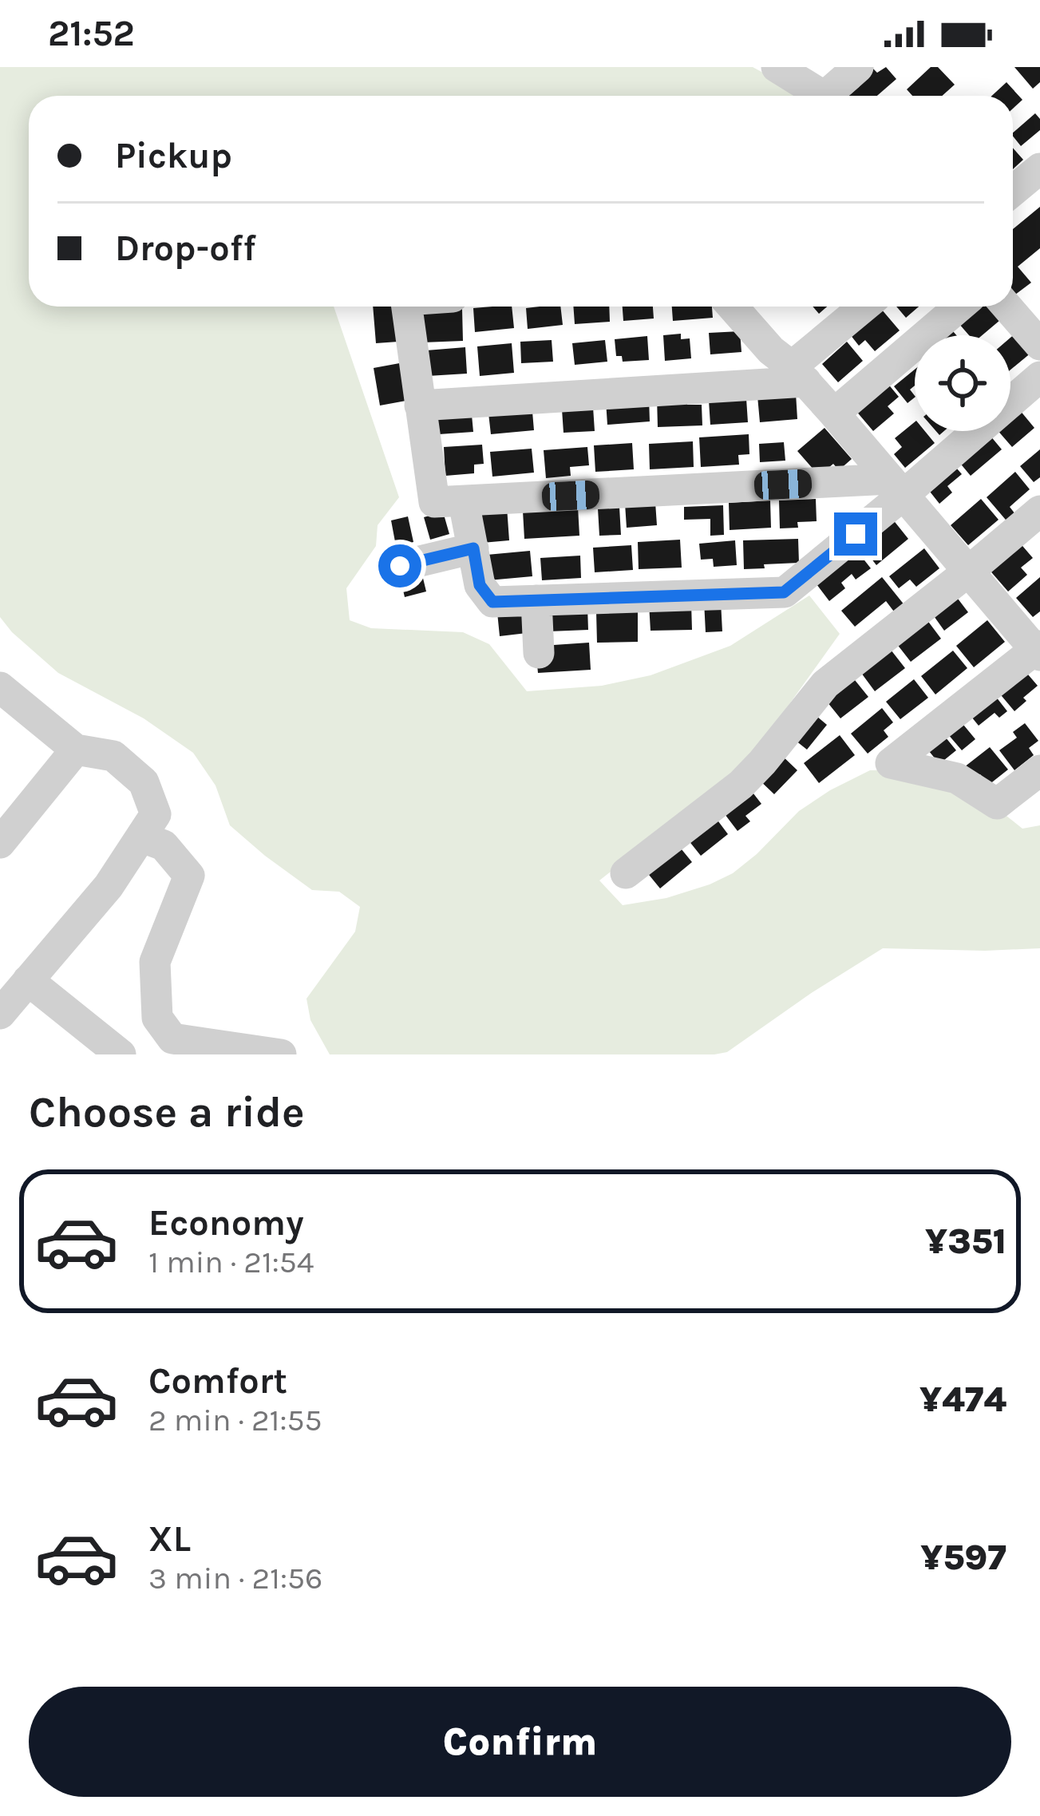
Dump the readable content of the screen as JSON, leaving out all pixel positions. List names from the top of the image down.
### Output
{
  "page": {
    "status": "21:52",
    "banner": ["Pickup", "Drop-off"],
    "heading": "Choose a ride",
    "list": [
      {
        "name": "Economy",
        "note": "1 min · 21:54",
        "value": "¥351"
      },
      {
        "name": "Comfort",
        "note": "2 min · 21:55",
        "value": "¥474"
      },
      {
        "name": "XL",
        "note": "3 min · 21:56",
        "value": "¥597"
      }
    ],
    "buttons": "Confirm"
  }
}
